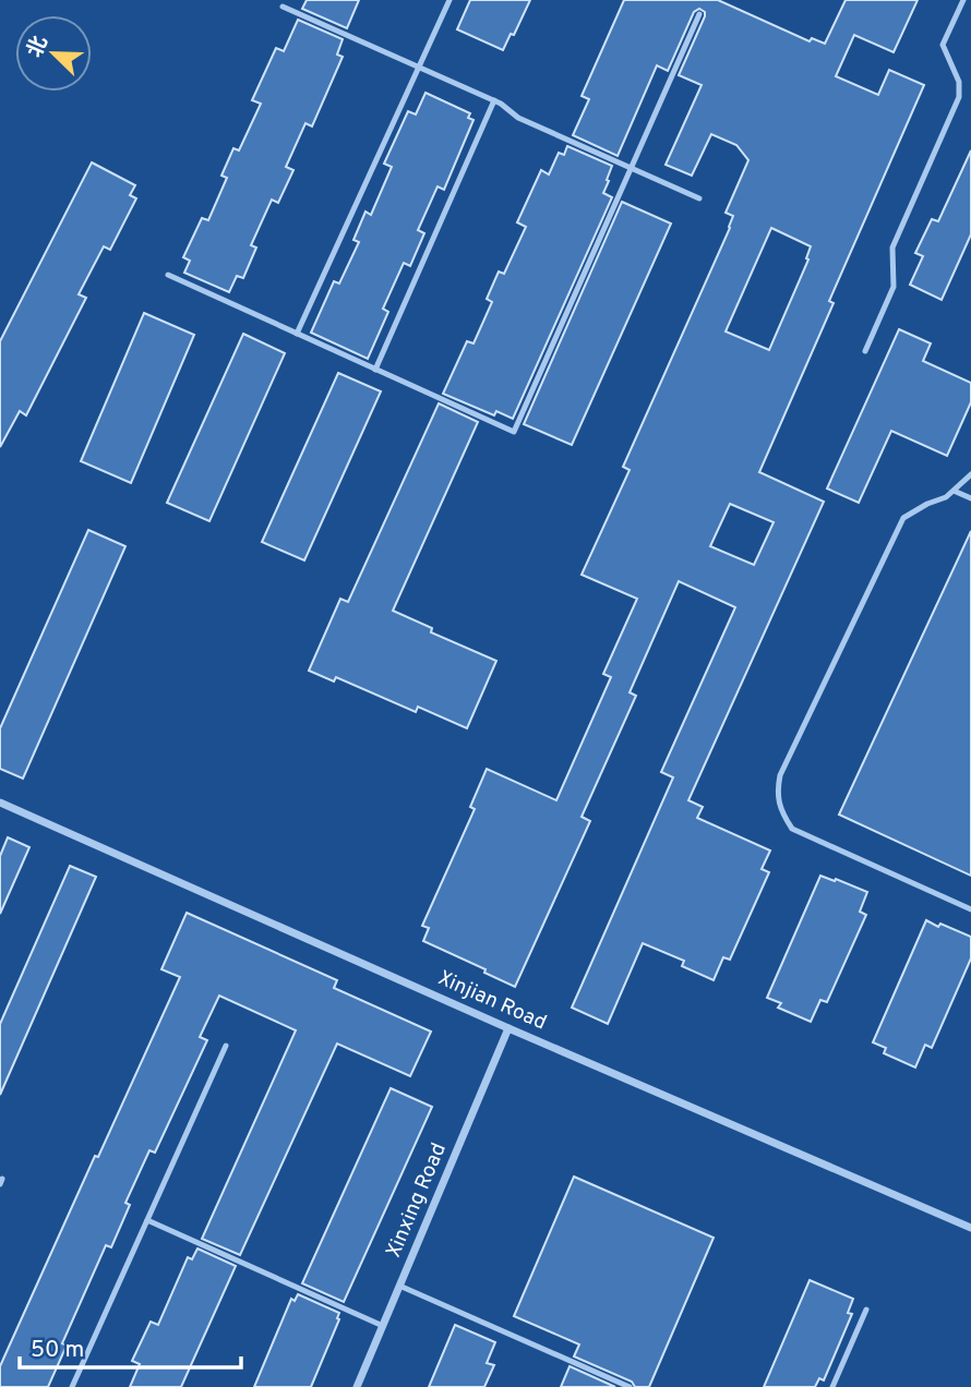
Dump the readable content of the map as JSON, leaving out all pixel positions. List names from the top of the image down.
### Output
{
  "streets": {
    "street": ["Xinjian Road", "Xinxing Road"]
  },
  "crossings": [
    ["Xinjian Road", "Xinxing Road"]
  ],
  "scale_bar": "50 m",
  "north": "top left"
}
